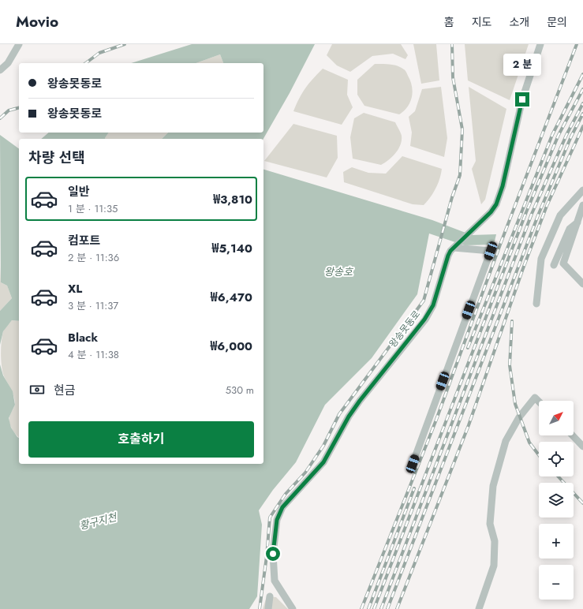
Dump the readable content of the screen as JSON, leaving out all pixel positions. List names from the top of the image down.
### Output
{
  "streets": {
    "street": ["왕송못동로"]
  },
  "water": ["왕송호", "황구지천"],
  "north": "top right",
  "page": {
    "header": "Movio",
    "nav": [
      "홈",
      "지도",
      "소개",
      "문의"
    ],
    "bubble": "2 분",
    "banner": ["왕송못동로", "왕송못동로"],
    "heading": "차량 선택",
    "list": [
      {
        "name": "일반",
        "note": "1 분 · 11:35",
        "value": "₩3,810"
      },
      {
        "name": "컴포트",
        "note": "2 분 · 11:36",
        "value": "₩5,140"
      },
      {
        "name": "XL",
        "note": "3 분 · 11:37",
        "value": "₩6,470"
      },
      {
        "name": "Black",
        "note": "4 분 · 11:38",
        "value": "₩6,000"
      }
    ],
    "pay": ["현금", "530 m"],
    "map_buttons": ["+", "−"],
    "buttons": "호출하기"
  }
}
